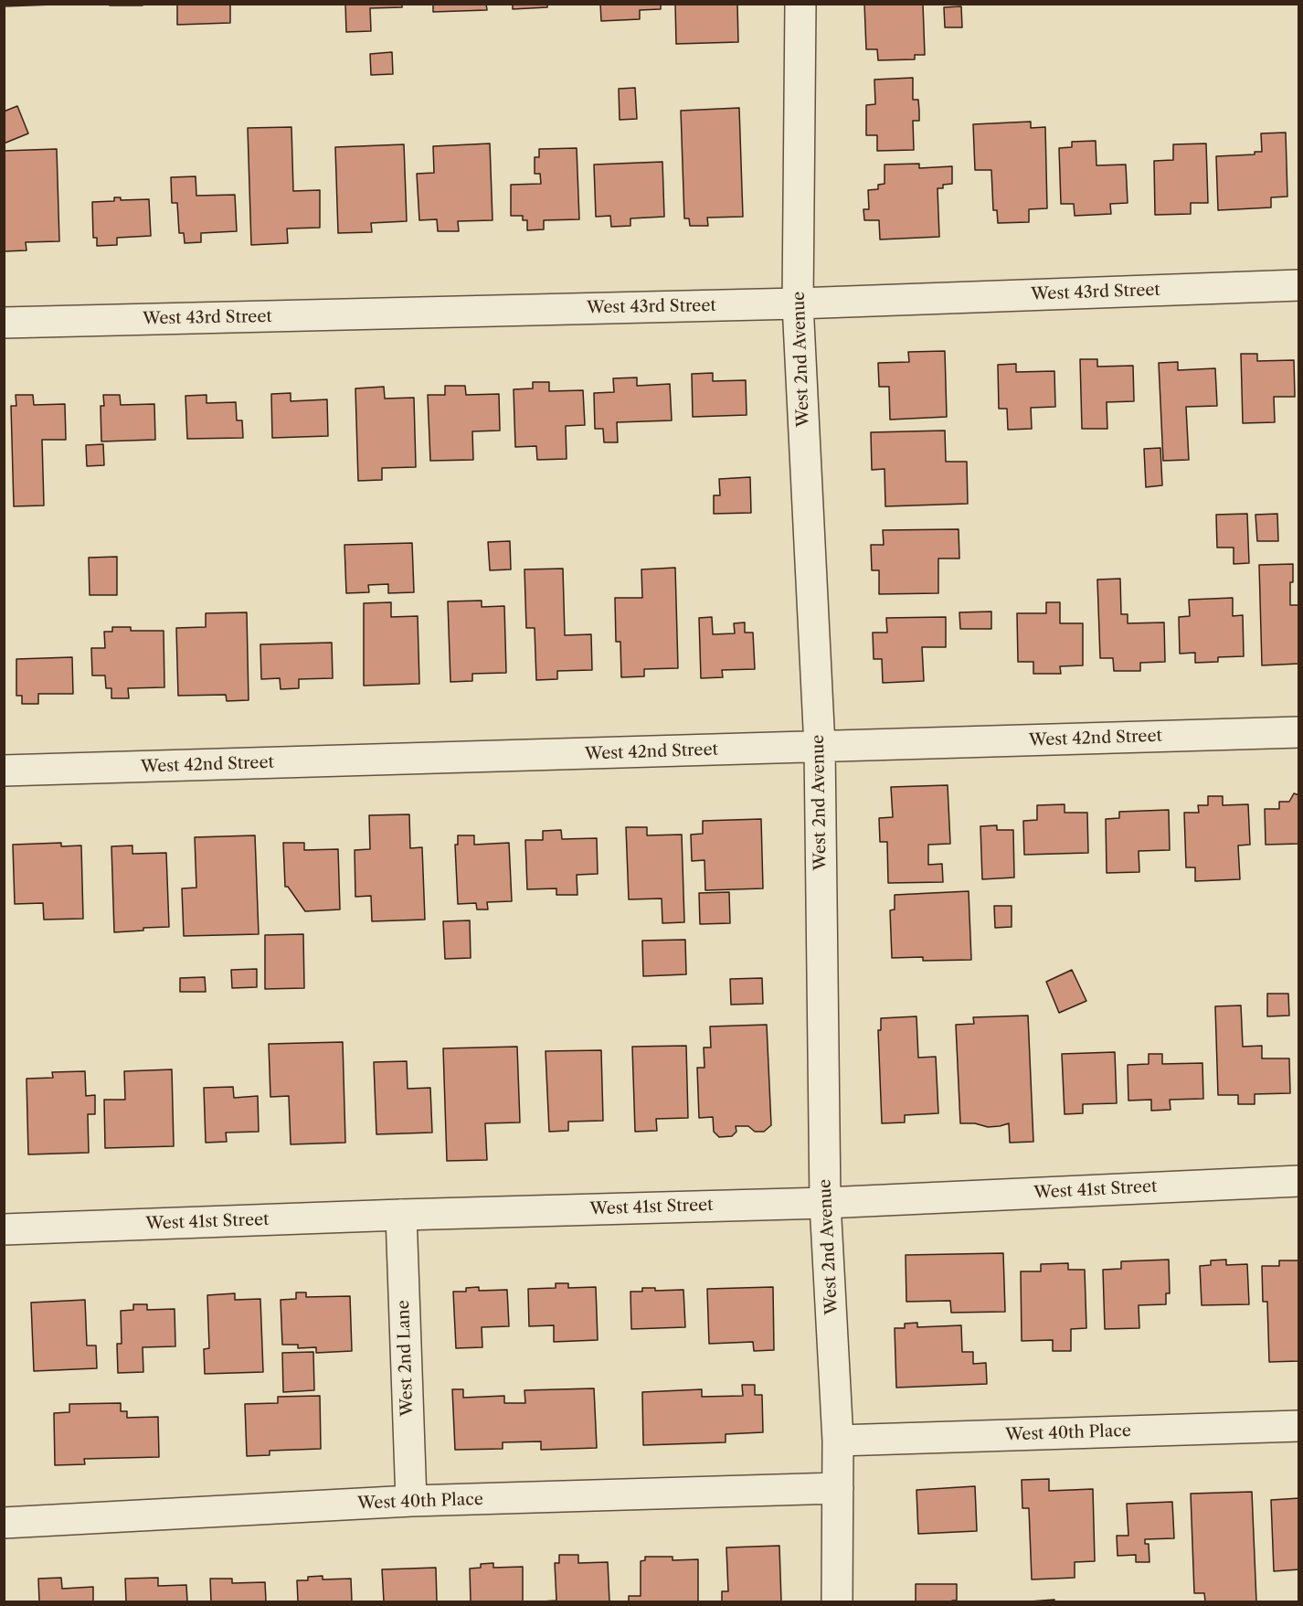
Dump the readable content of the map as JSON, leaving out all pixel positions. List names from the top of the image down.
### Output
{
  "streets": {
    "street": [
      "West 43rd Street",
      "West 2nd Avenue",
      "West 42nd Street",
      "West 41st Street",
      "West 2nd Lane",
      "West 40th Place"
    ]
  },
  "crossings": [
    ["West 43rd Street", "West 2nd Avenue"],
    ["West 2nd Avenue", "West 42nd Street"],
    ["West 2nd Avenue", "West 41st Street"],
    ["West 2nd Avenue", "West 40th Place"],
    ["West 41st Street", "West 2nd Lane"],
    ["West 2nd Lane", "West 40th Place"]
  ]
}
